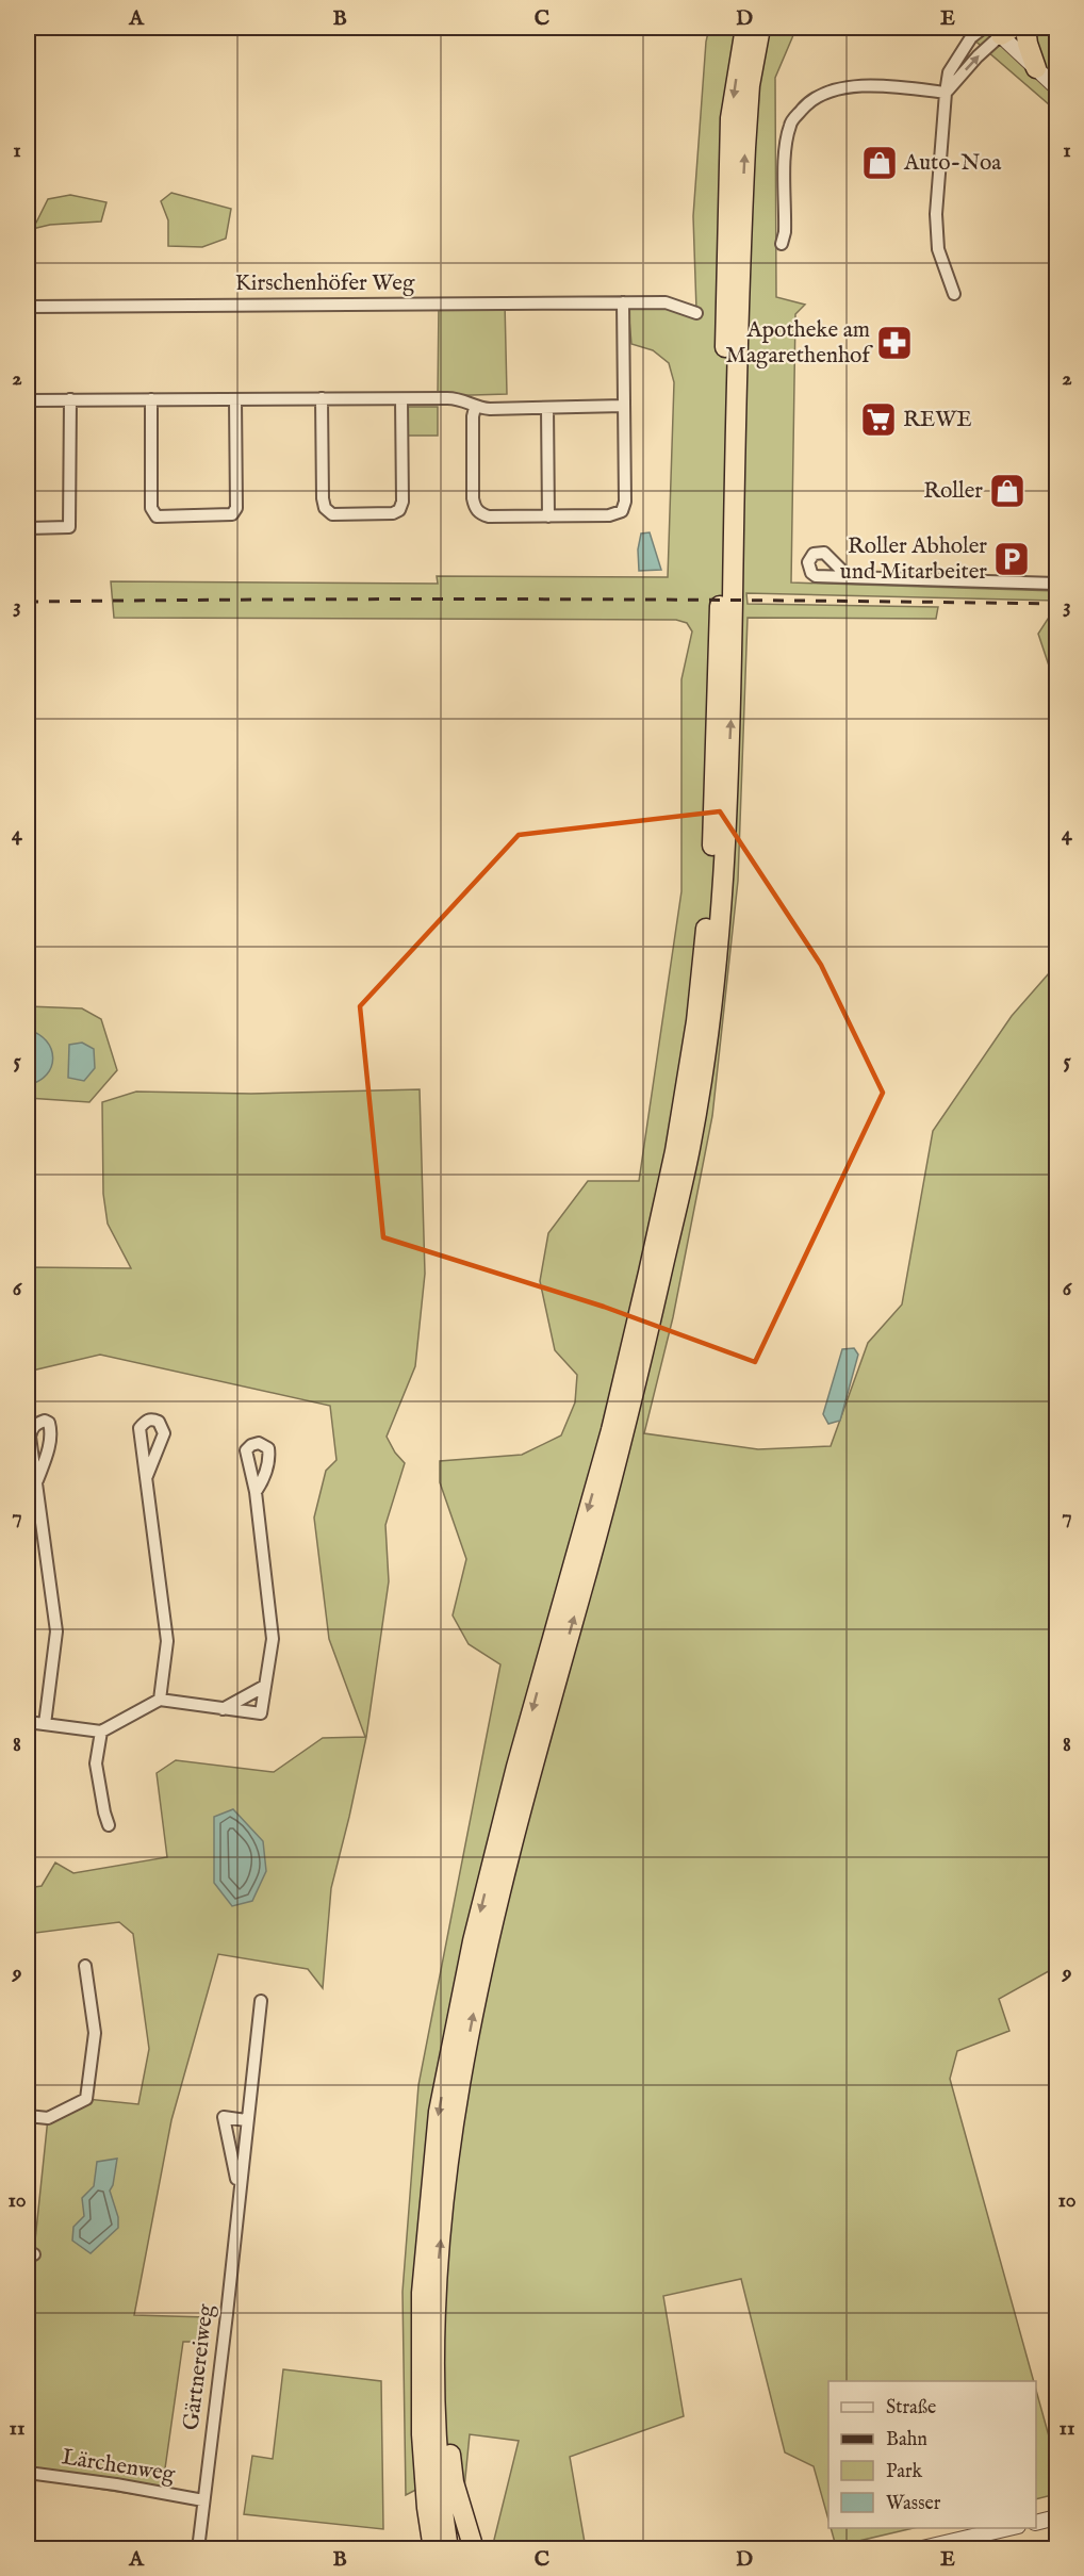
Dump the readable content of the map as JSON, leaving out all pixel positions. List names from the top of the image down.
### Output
{
  "streets": {
    "street": ["Kirschenhöfer Weg", "Gärtnereiweg", "Lärchenweg"]
  },
  "crossings": [
    ["Gärtnereiweg", "Lärchenweg"]
  ],
  "places": {
    "shop": ["Auto-Noa", "Roller"],
    "pharmacy": ["Apotheke am Magarethenhof"],
    "supermarket": ["REWE"],
    "parking": ["Roller Abholer und Mitarbeiter"]
  },
  "legend": [
    "Straße",
    "Bahn",
    "Park",
    "Wasser"
  ],
  "grid": {
    "columns": [
      "A",
      "B",
      "C",
      "D",
      "E"
    ],
    "rows": [
      "1",
      "2",
      "3",
      "4",
      "5",
      "6",
      "7",
      "8",
      "9",
      "10",
      "11"
    ]
  }
}
